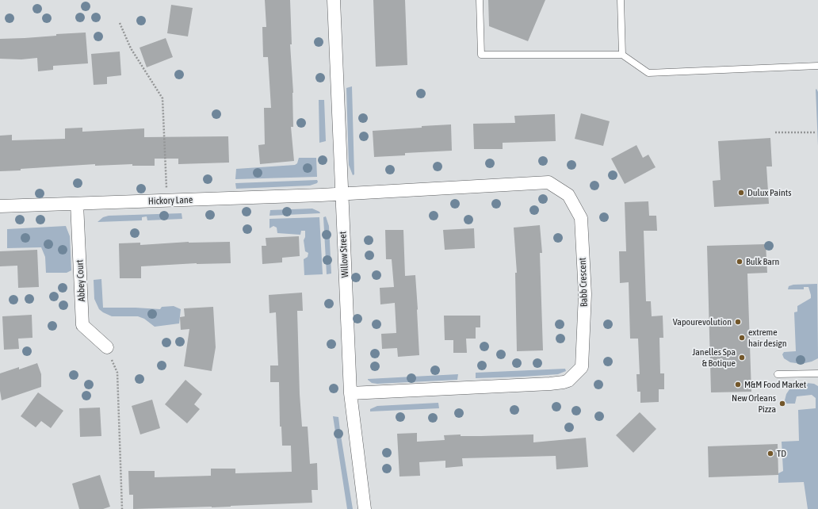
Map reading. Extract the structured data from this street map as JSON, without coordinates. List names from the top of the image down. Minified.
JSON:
{"streets":{"street":["Hickory Lane","Willow Street","Abbey Court","Babb Crescent"]},"crossings":[["Hickory Lane","Willow Street"],["Hickory Lane","Abbey Court"],["Hickory Lane","Babb Crescent"],["Willow Street","Babb Crescent"]],"places":["Dulux Paints","Bulk Barn","Vapourevolution","extreme hair design","Janelles Spa & Botique","M&M Food Market","New Orleans Pizza","TD"]}
